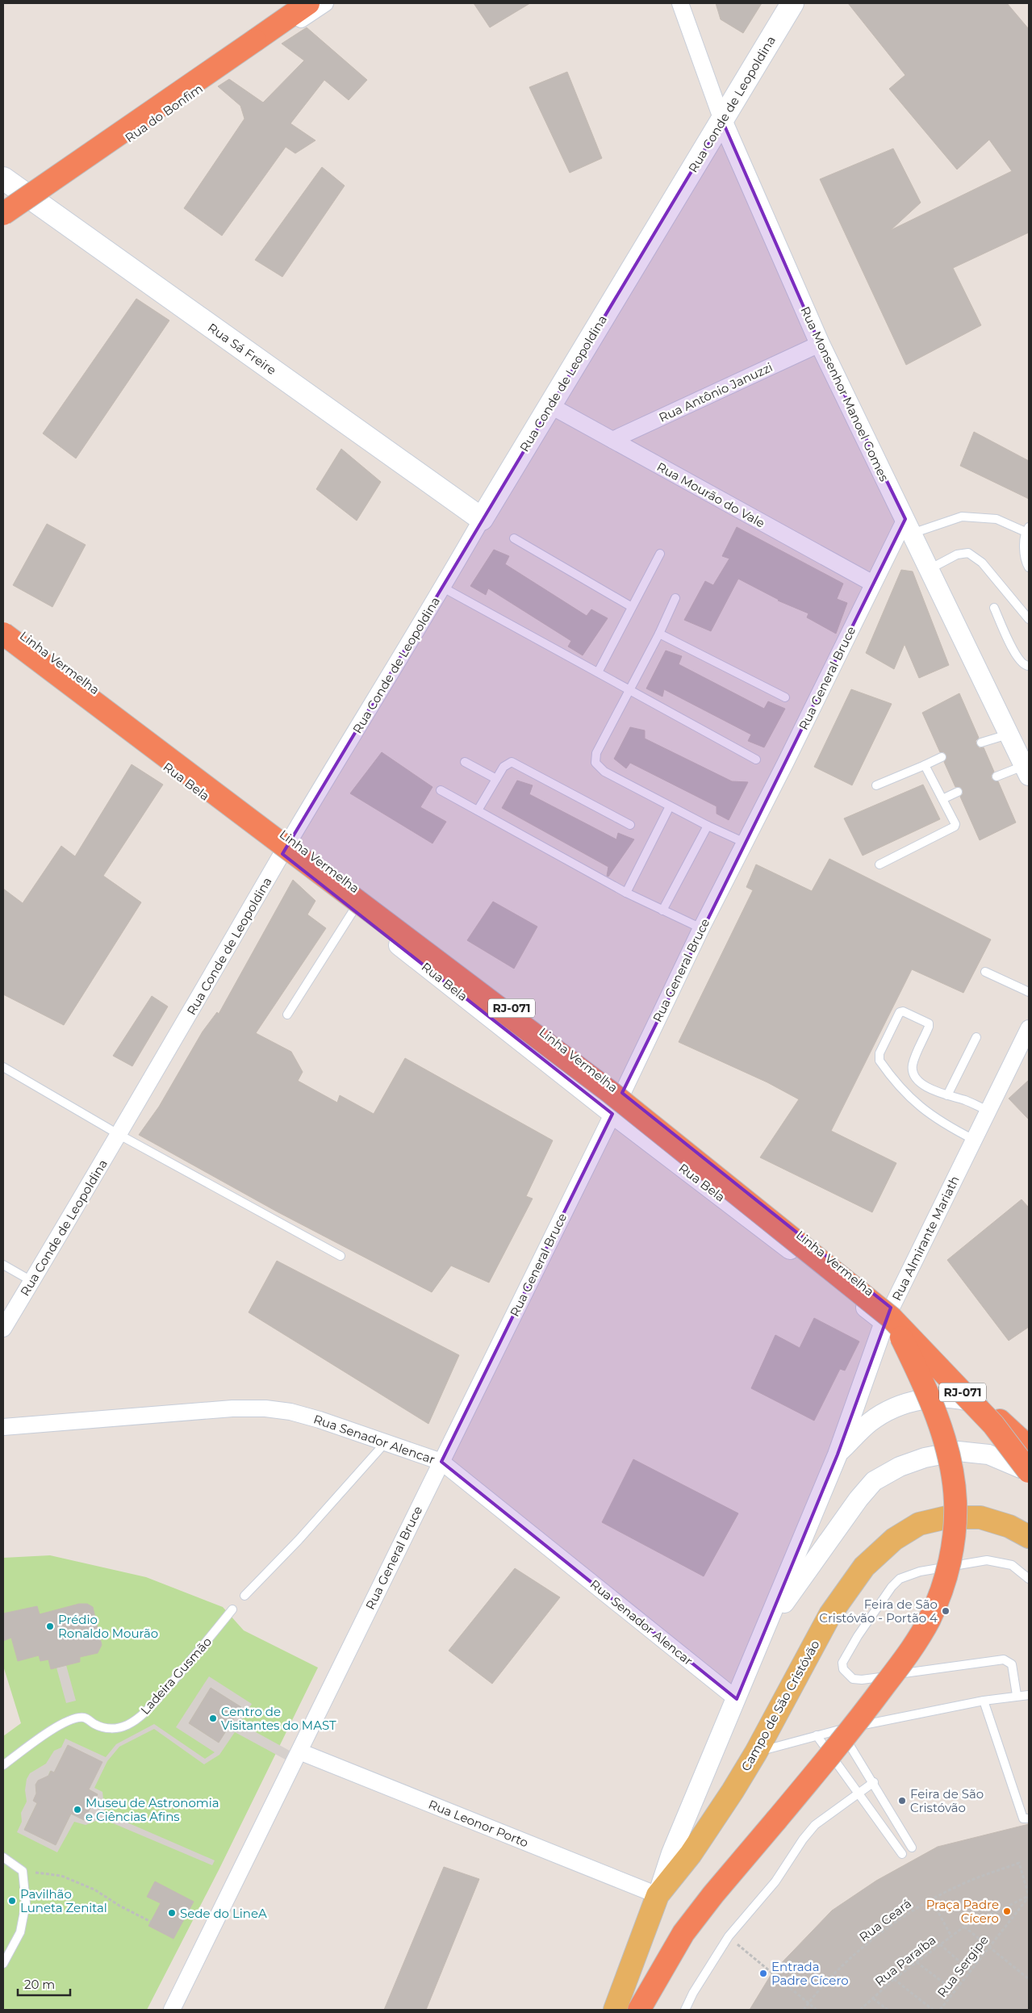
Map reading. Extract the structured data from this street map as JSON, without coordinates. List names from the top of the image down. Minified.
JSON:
{"streets":{"highway":["Linha Vermelha","RJ-071"],"main road":["Rua Conde de Leopoldina","Rua Sá Freire","Campo de São Cristóvão"],"street":["Rua do Bonfim","Rua Antônio Januzzi","Rua Monsenhor Manoel Gomes","Rua Mourão do Vale","Rua General Bruce","Rua Bela","Rua Almirante Mariath","Rua Senador Alencar","Rua Leonor Porto"],"lane":["Ladeira Gusmão"],"path":["Rua Ceará","Rua Paraíba","Rua Sergipe"]},"crossings":[["Rua Conde de Leopoldina","Rua Sá Freire"],["Rua Conde de Leopoldina","Rua Monsenhor Manoel Gomes"],["Rua Conde de Leopoldina","Rua Mourão do Vale"],["Rua Conde de Leopoldina","Rua Bela"],["Rua do Bonfim","Rua Sá Freire"],["Rua Antônio Januzzi","Rua Monsenhor Manoel Gomes"],["Rua Antônio Januzzi","Rua Mourão do Vale"],["Rua Monsenhor Manoel Gomes","Rua General Bruce"],["Rua Mourão do Vale","Rua General Bruce"],["Linha Vermelha","Rua Bela"],["Linha Vermelha","Rua Almirante Mariath"],["Linha Vermelha","Campo de São Cristóvão"],["Rua General Bruce","Rua Bela"],["Rua General Bruce","Rua Senador Alencar"],["Rua General Bruce","Rua Leonor Porto"],["Rua Bela","Rua Almirante Mariath"],["Rua Almirante Mariath","Campo de São Cristóvão"],["Rua Senador Alencar","Campo de São Cristóvão"],["Campo de São Cristóvão","Rua Leonor Porto"],["Rua Ceará","Rua Paraíba"],["Rua Ceará","Rua Sergipe"],["Rua Paraíba","Rua Sergipe"]],"places":["Feira de São Cristóvão - Portão 4","Prédio Ronaldo Mourão","Centro de Visitantes do MAST","Feira de São Cristóvão","Museu de Astronomia e Ciências Afins","Pavilhão Luneta Zenital","Praça Padre Cícero","Sede do LineA","Entrada Padre Cícero"],"scale_bar":"20 m"}
